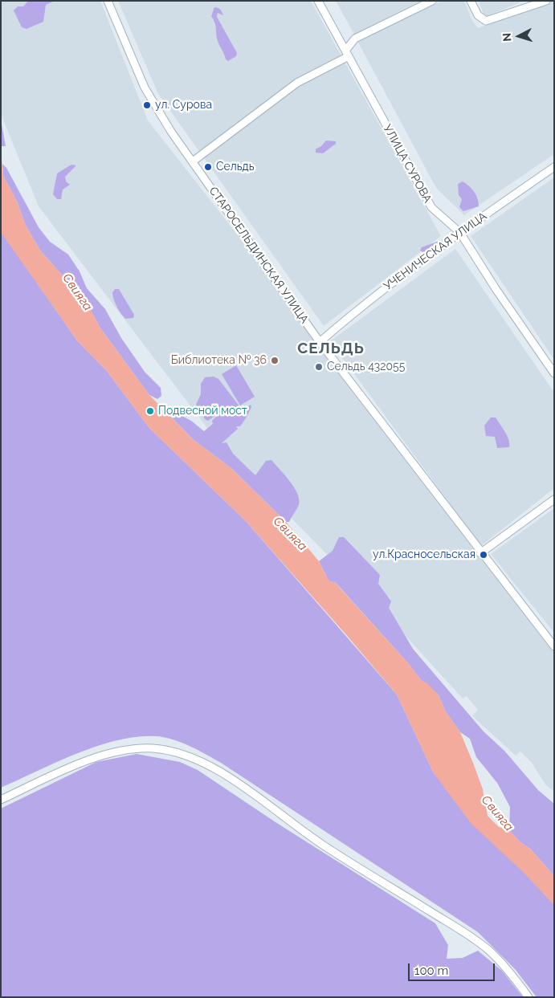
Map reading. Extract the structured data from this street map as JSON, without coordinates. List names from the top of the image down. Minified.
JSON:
{"streets":{"street":["УЛИЦА СУРОВА","УЧЕНИЧЕСКАЯ УЛИЦА","СТАРОСЕЛЬДИНСКАЯ УЛИЦА"]},"crossings":[["УЛИЦА СУРОВА","УЧЕНИЧЕСКАЯ УЛИЦА"],["УЧЕНИЧЕСКАЯ УЛИЦА","СТАРОСЕЛЬДИНСКАЯ УЛИЦА"]],"districts":["СЕЛЬДЬ"],"water":["Свияга"],"places":["ул. Сурова","Сельдь","Библиотека № 36","Сельдь 432055","Подвесной мост","ул.Красносельская"],"scale_bar":"100 m","north":"left"}
